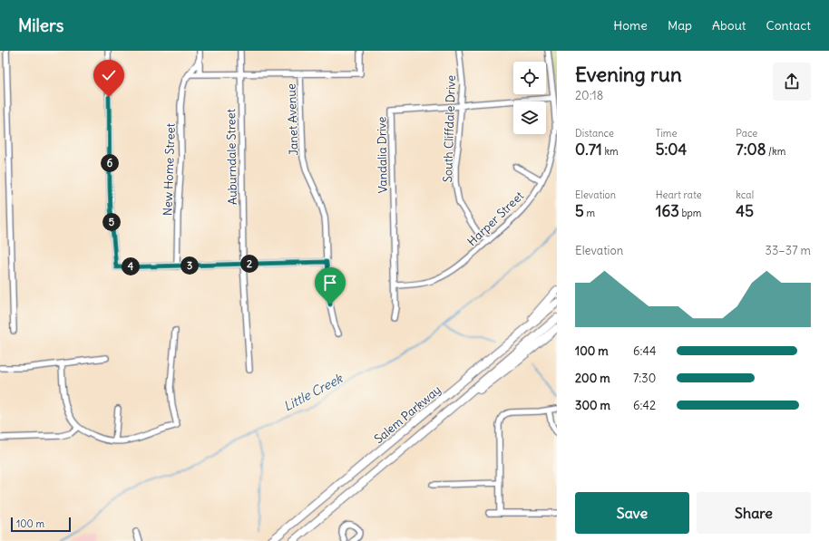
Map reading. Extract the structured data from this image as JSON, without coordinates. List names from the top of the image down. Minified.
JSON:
{"streets":{"highway":["Salem Parkway"],"street":["Janet Avenue","South Cliffdale Drive","Vandalia Drive","Auburndale Street","New Home Street","Harper Street"]},"crossings":[["South Cliffdale Drive","Vandalia Drive"],["South Cliffdale Drive","Harper Street"],["Vandalia Drive","Harper Street"]],"water":["Little Creek"],"scale_bar":"100 m","page":{"header":"Milers","nav":["Home","Map","About","Contact"],"heading":["Evening run","20:18"],"stats":[["Distance","0.71 km"],["Time","5:04"],["Pace","7:08 /km"],["Elevation","5 m"],["Heart rate","163 bpm"],["kcal","45"]],"pins":["6","5","2","3","4"],"chart":["Elevation","33–37 m"],"list":[{"name":"100 m","note":"6:44"},{"name":"200 m","note":"7:30"},{"name":"300 m","note":"6:42"}],"buttons":["Save","Share"],"scale":"100 m"}}
